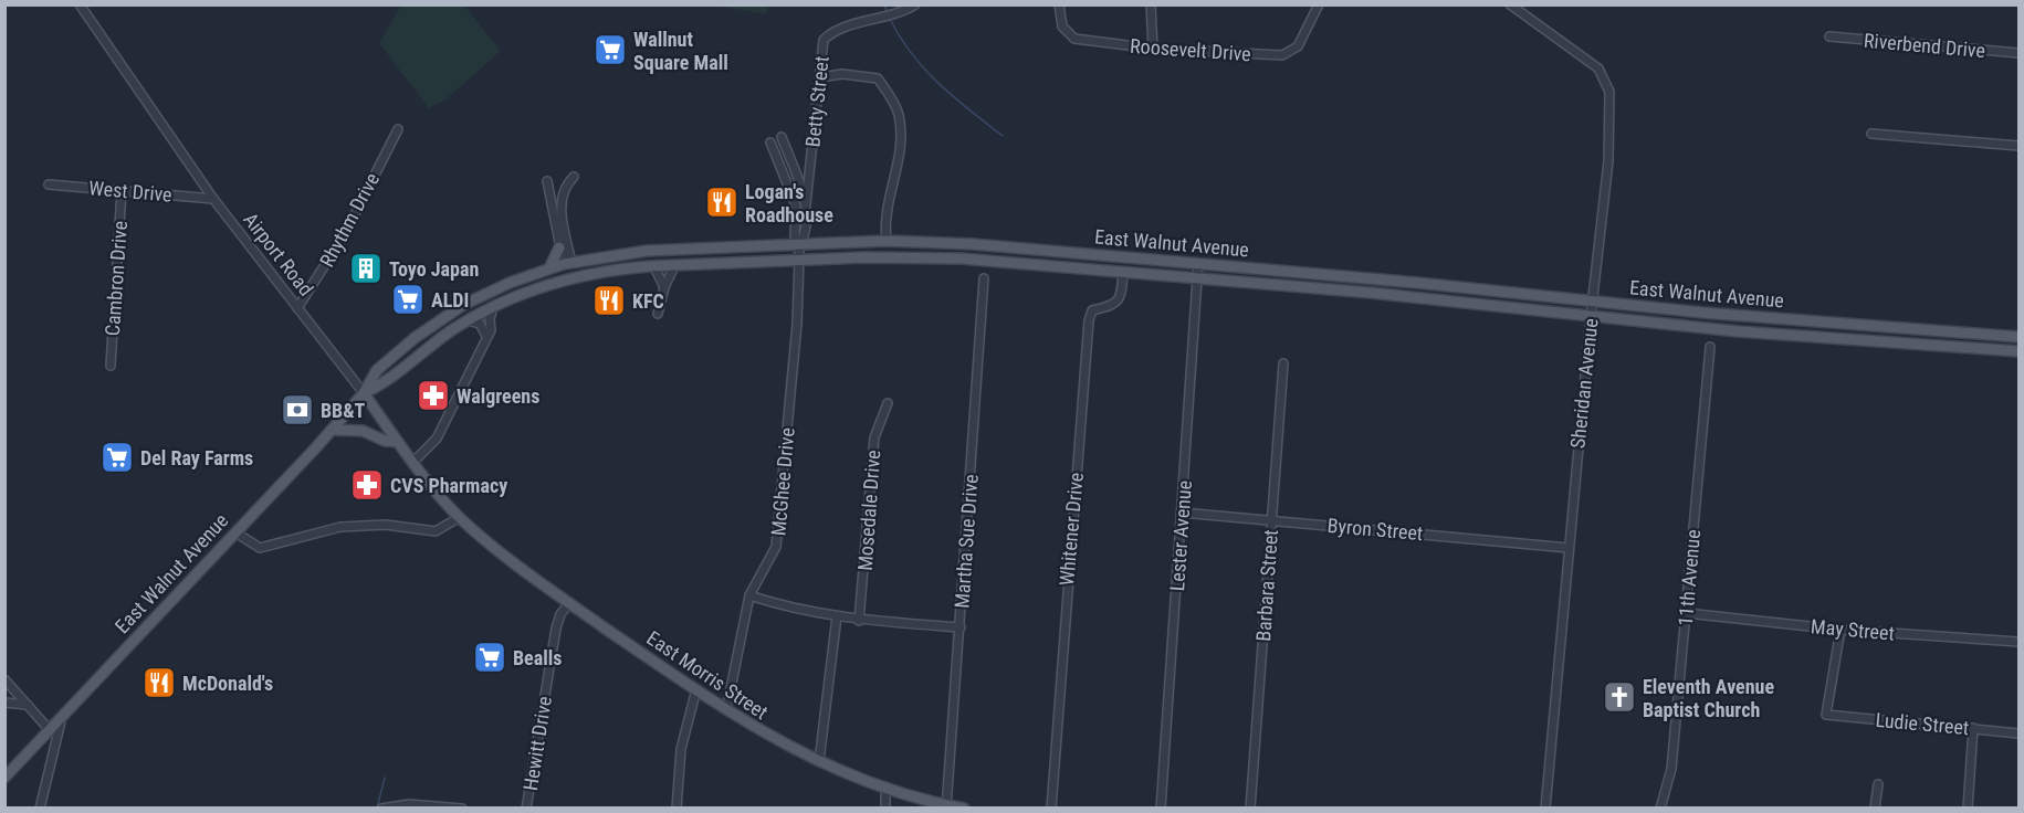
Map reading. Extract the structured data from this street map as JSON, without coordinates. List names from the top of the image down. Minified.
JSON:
{"streets":{"main road":["East Walnut Avenue","Airport Road","East Morris Street"],"street":["Riverbend Drive","Roosevelt Drive","Betty Street","West Drive","Rhythm Drive","Cambron Drive","Sheridan Avenue","McGhee Drive","Mosedale Drive","Whitener Drive","Byron Street","Lester Avenue","Martha Sue Drive","11th Avenue","Barbara Street","May Street","Ludie Street","Hewitt Drive"]},"crossings":[["Betty Street","East Walnut Avenue"],["Betty Street","McGhee Drive"],["West Drive","Airport Road"],["West Drive","Cambron Drive"],["Rhythm Drive","Airport Road"],["East Walnut Avenue","Airport Road"],["East Walnut Avenue","Sheridan Avenue"],["East Walnut Avenue","McGhee Drive"],["East Walnut Avenue","Whitener Drive"],["East Walnut Avenue","Lester Avenue"],["Airport Road","East Morris Street"],["Sheridan Avenue","Byron Street"],["McGhee Drive","East Morris Street"],["Byron Street","Lester Avenue"],["Byron Street","Barbara Street"],["Martha Sue Drive","East Morris Street"],["11th Avenue","May Street"],["May Street","Ludie Street"],["East Morris Street","Hewitt Drive"]],"places":{"supermarket":["Wallnut Square Mall","ALDI","Del Ray Farms","Bealls"],"restaurant":["Logan's Roadhouse","KFC","McDonald's"],"building":["Toyo Japan"],"pharmacy":["Walgreens","CVS Pharmacy"],"bank":["BB&T"],"church":["Eleventh Avenue Baptist Church"]}}
